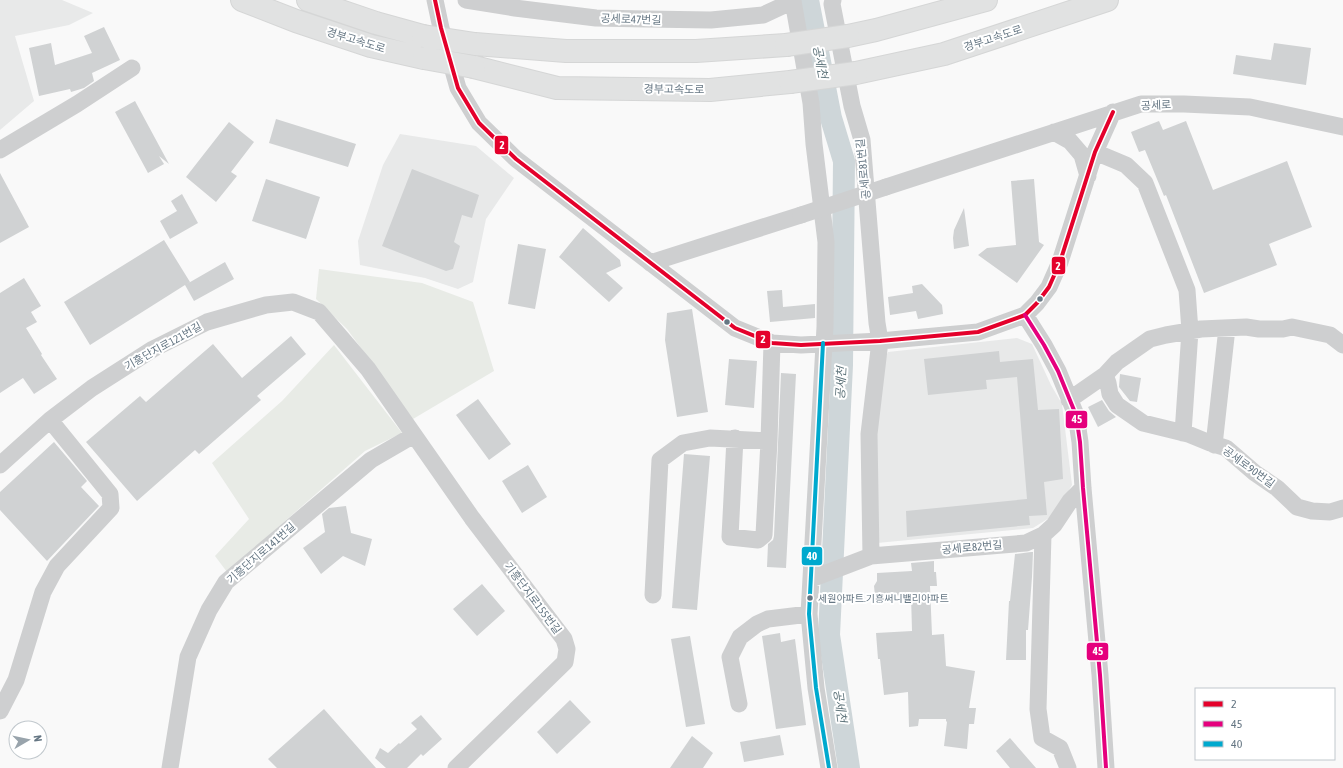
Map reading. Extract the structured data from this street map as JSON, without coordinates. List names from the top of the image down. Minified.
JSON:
{"streets":{"highway":["경부고속도로"],"street":["공세로47번길","공세로","공세로81번길","기흥단지로121번길","공세로90번길","공세로82번길","기흥단지로141번길","기흥단지로155번길"]},"crossings":[["기흥단지로121번길","기흥단지로141번길"],["기흥단지로121번길","기흥단지로155번길"],["기흥단지로141번길","기흥단지로155번길"]],"water":["공세천"],"places":["세원아파트.기흥써니밸리아파트"],"lines":["transit line 2","transit line 45","transit line 40"],"legend":["2","45","40"],"north":"right"}
